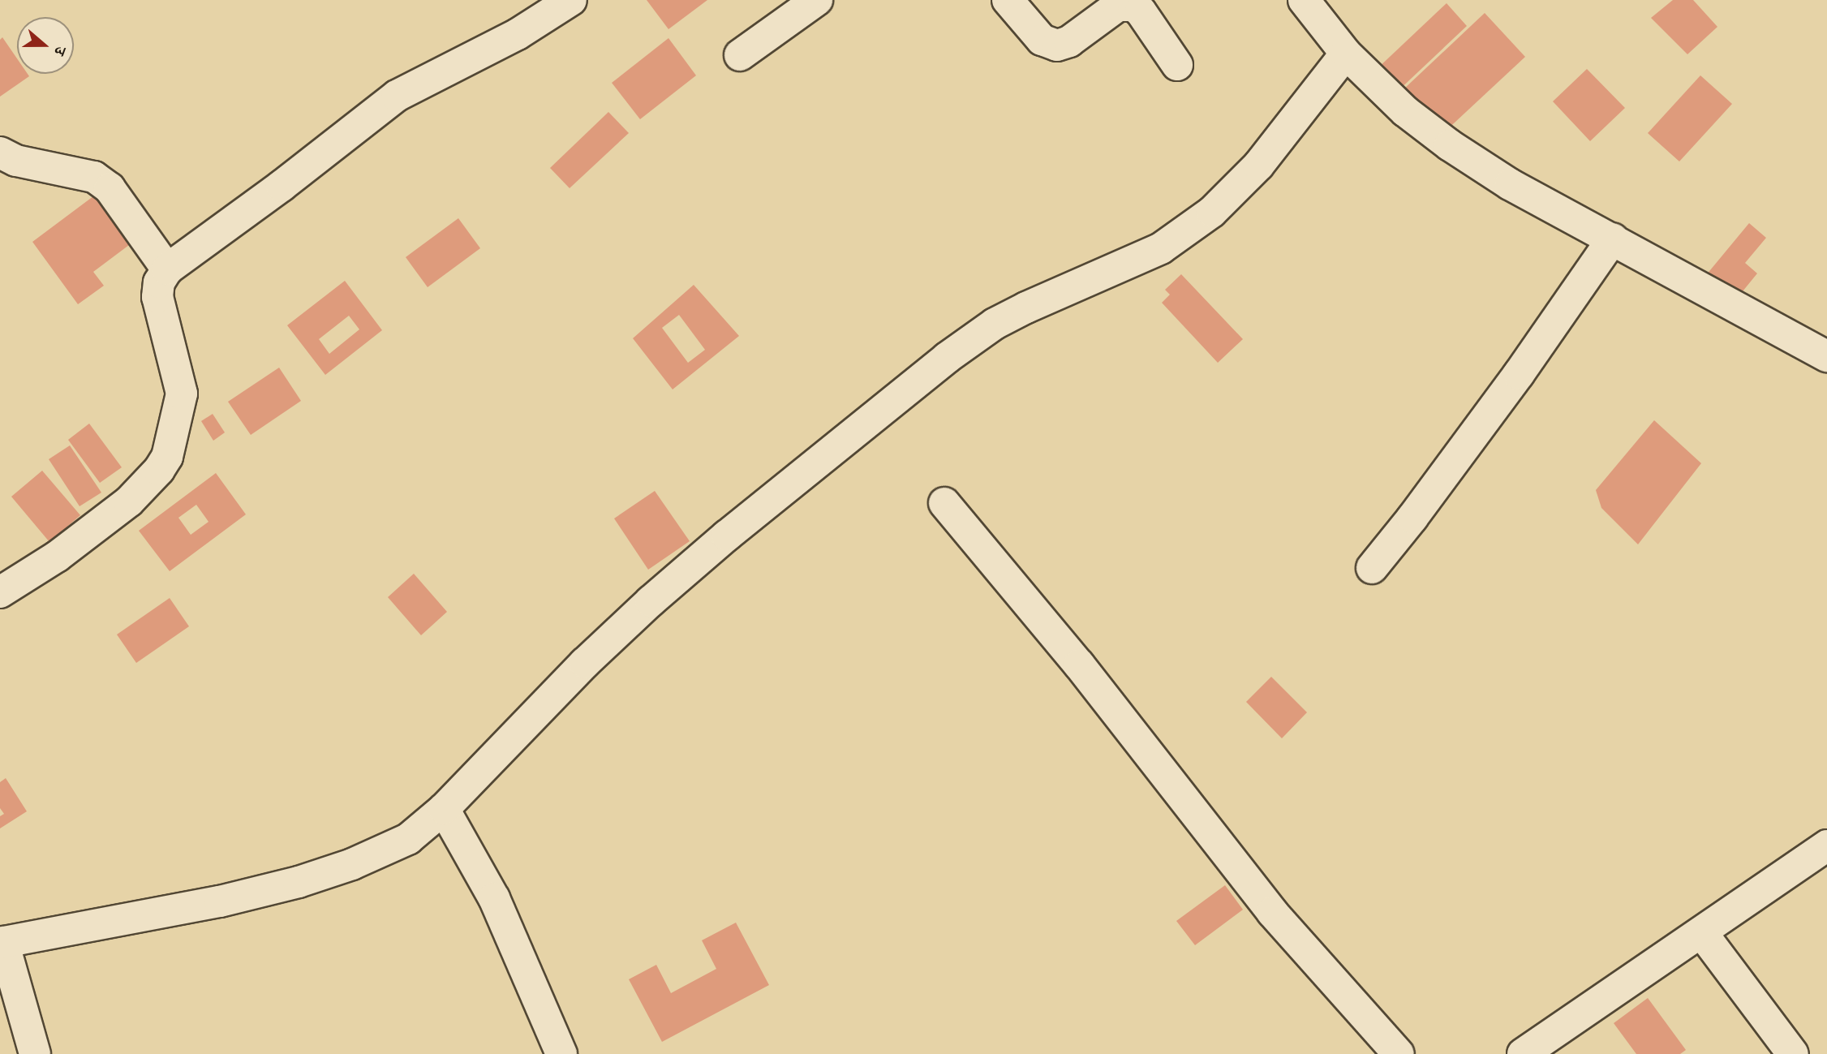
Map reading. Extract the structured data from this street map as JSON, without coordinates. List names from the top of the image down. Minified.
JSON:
{"north":"right"}
